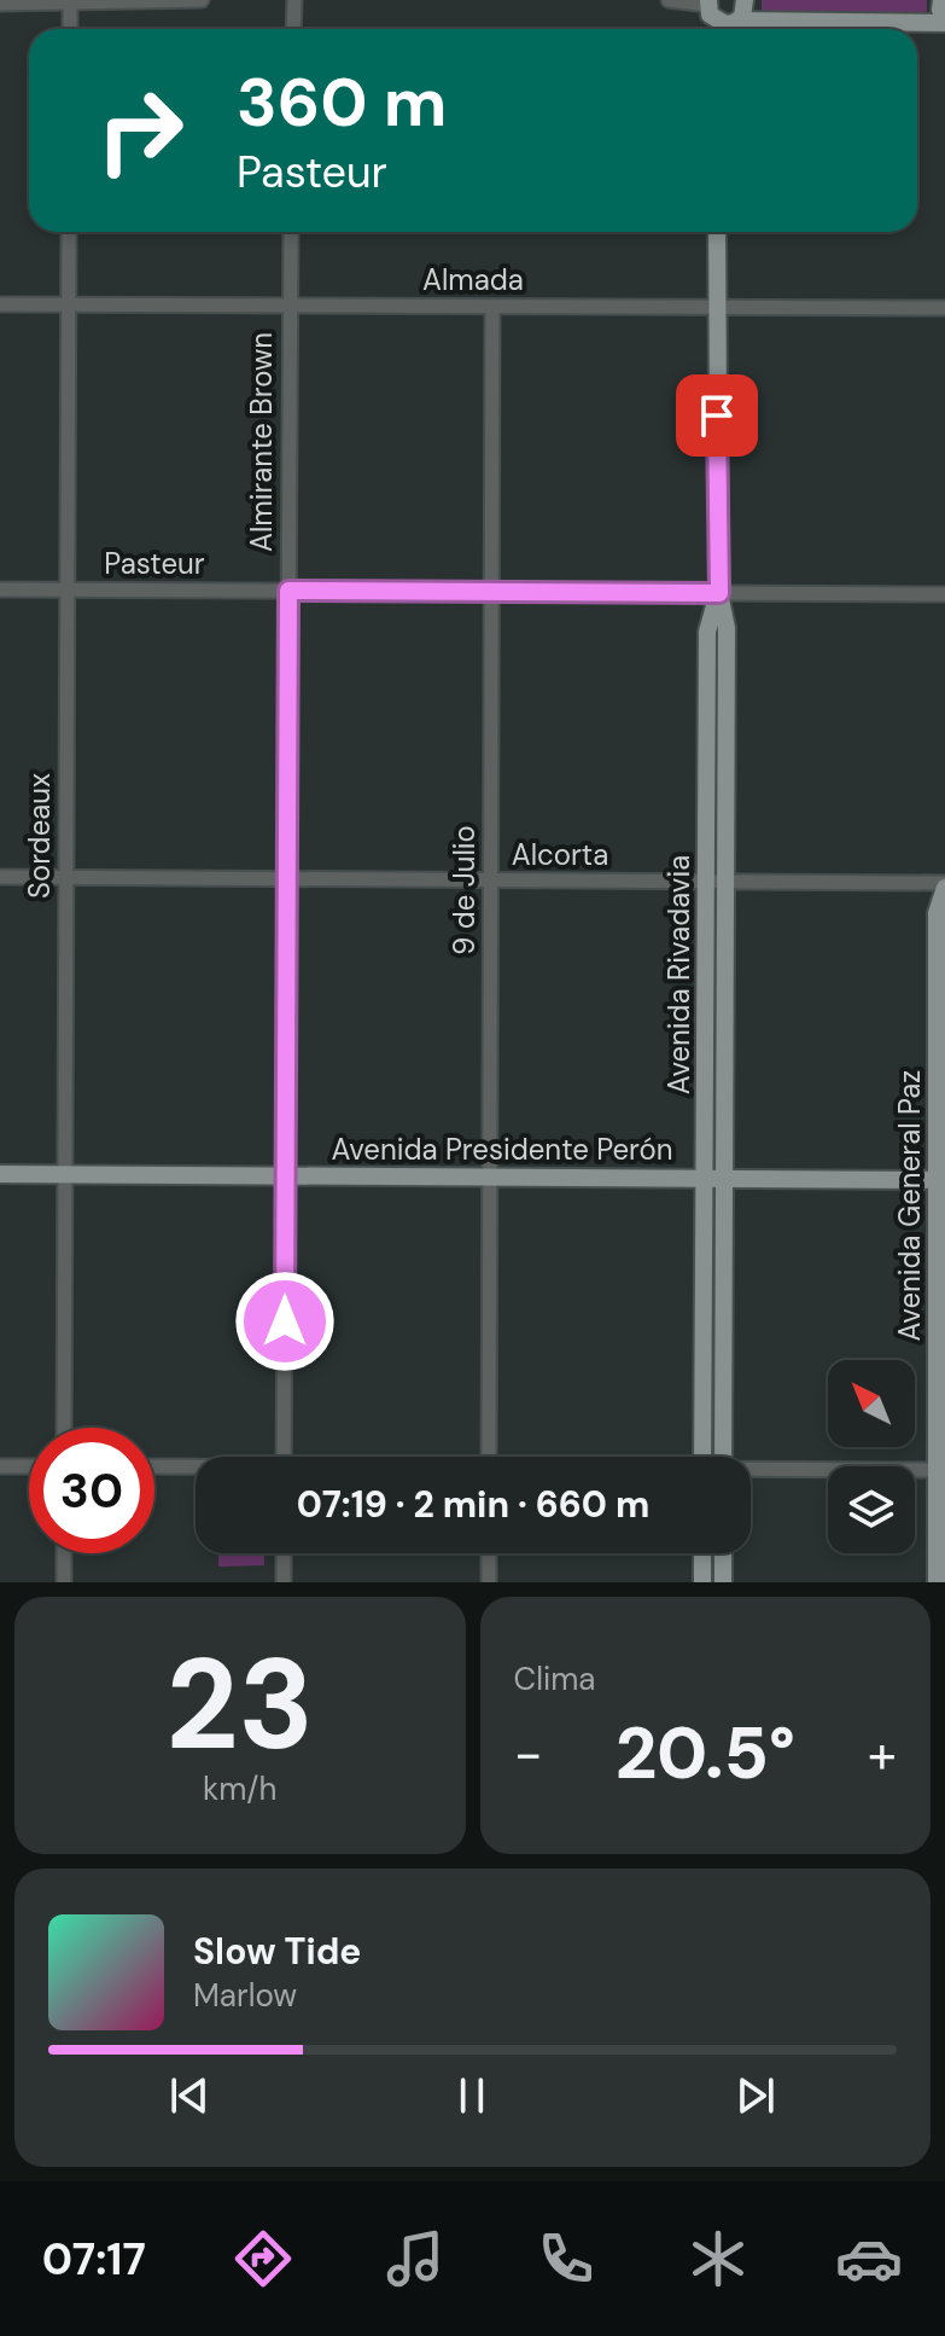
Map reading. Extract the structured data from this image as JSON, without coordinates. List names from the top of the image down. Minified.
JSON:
{"streets":{"main road":["Avenida Rivadavia","Avenida Presidente Perón","Avenida General Paz"],"street":["Almada","Almirante Brown","Pasteur","Sordeaux","Alcorta","9 de Julio"]},"crossings":[["Almada","Almirante Brown"],["Almada","Sordeaux"],["Almada","9 de Julio"],["Almada","Avenida Rivadavia"],["Almirante Brown","Pasteur"],["Almirante Brown","Alcorta"],["Almirante Brown","Avenida Presidente Perón"],["Pasteur","Sordeaux"],["Pasteur","9 de Julio"],["Pasteur","Avenida Rivadavia"],["Sordeaux","Alcorta"],["Sordeaux","Avenida Presidente Perón"],["Alcorta","9 de Julio"],["Alcorta","Avenida Rivadavia"],["Alcorta","Avenida General Paz"],["9 de Julio","Avenida Presidente Perón"],["Avenida Rivadavia","Avenida Presidente Perón"],["Avenida Presidente Perón","Avenida General Paz"]],"north":"top left","page":{"turn":["360 m","Pasteur"],"limit":"30","trip":"07:19 · 2 min · 660 m","tile":[["23","km/h"],"Clima"],"heat":["−","20.5°","+"],"song":["Slow Tide","Marlow"],"tabs":"07:17"}}
